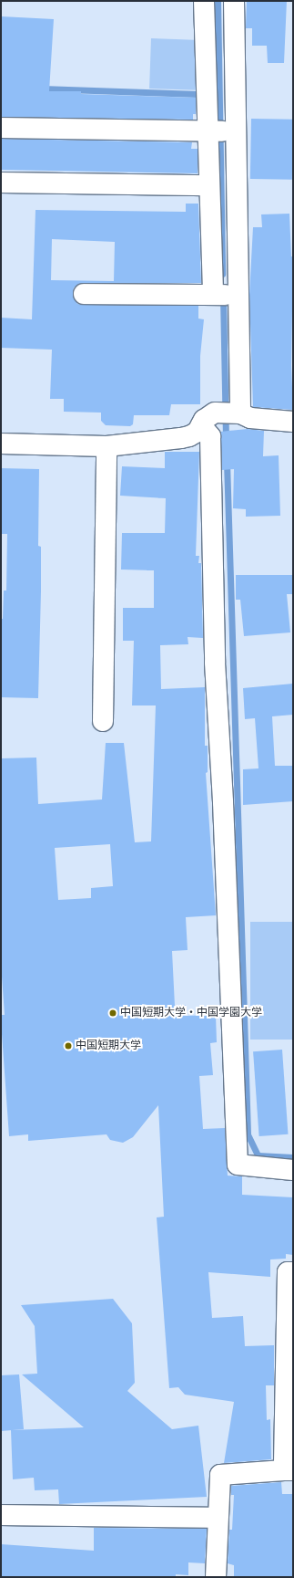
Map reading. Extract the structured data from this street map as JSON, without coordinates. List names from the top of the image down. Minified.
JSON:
{"places":["中国短期大学・中国学園大学","中国短期大学"]}
